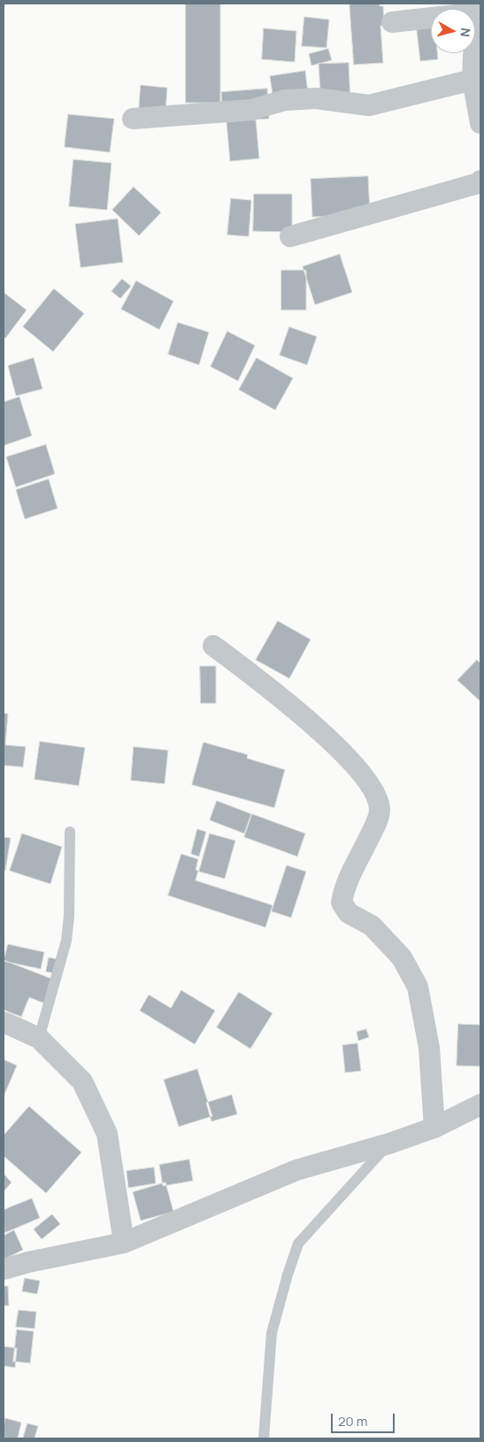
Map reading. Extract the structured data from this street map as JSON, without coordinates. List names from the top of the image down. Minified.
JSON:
{"scale_bar":"20 m","north":"right"}
